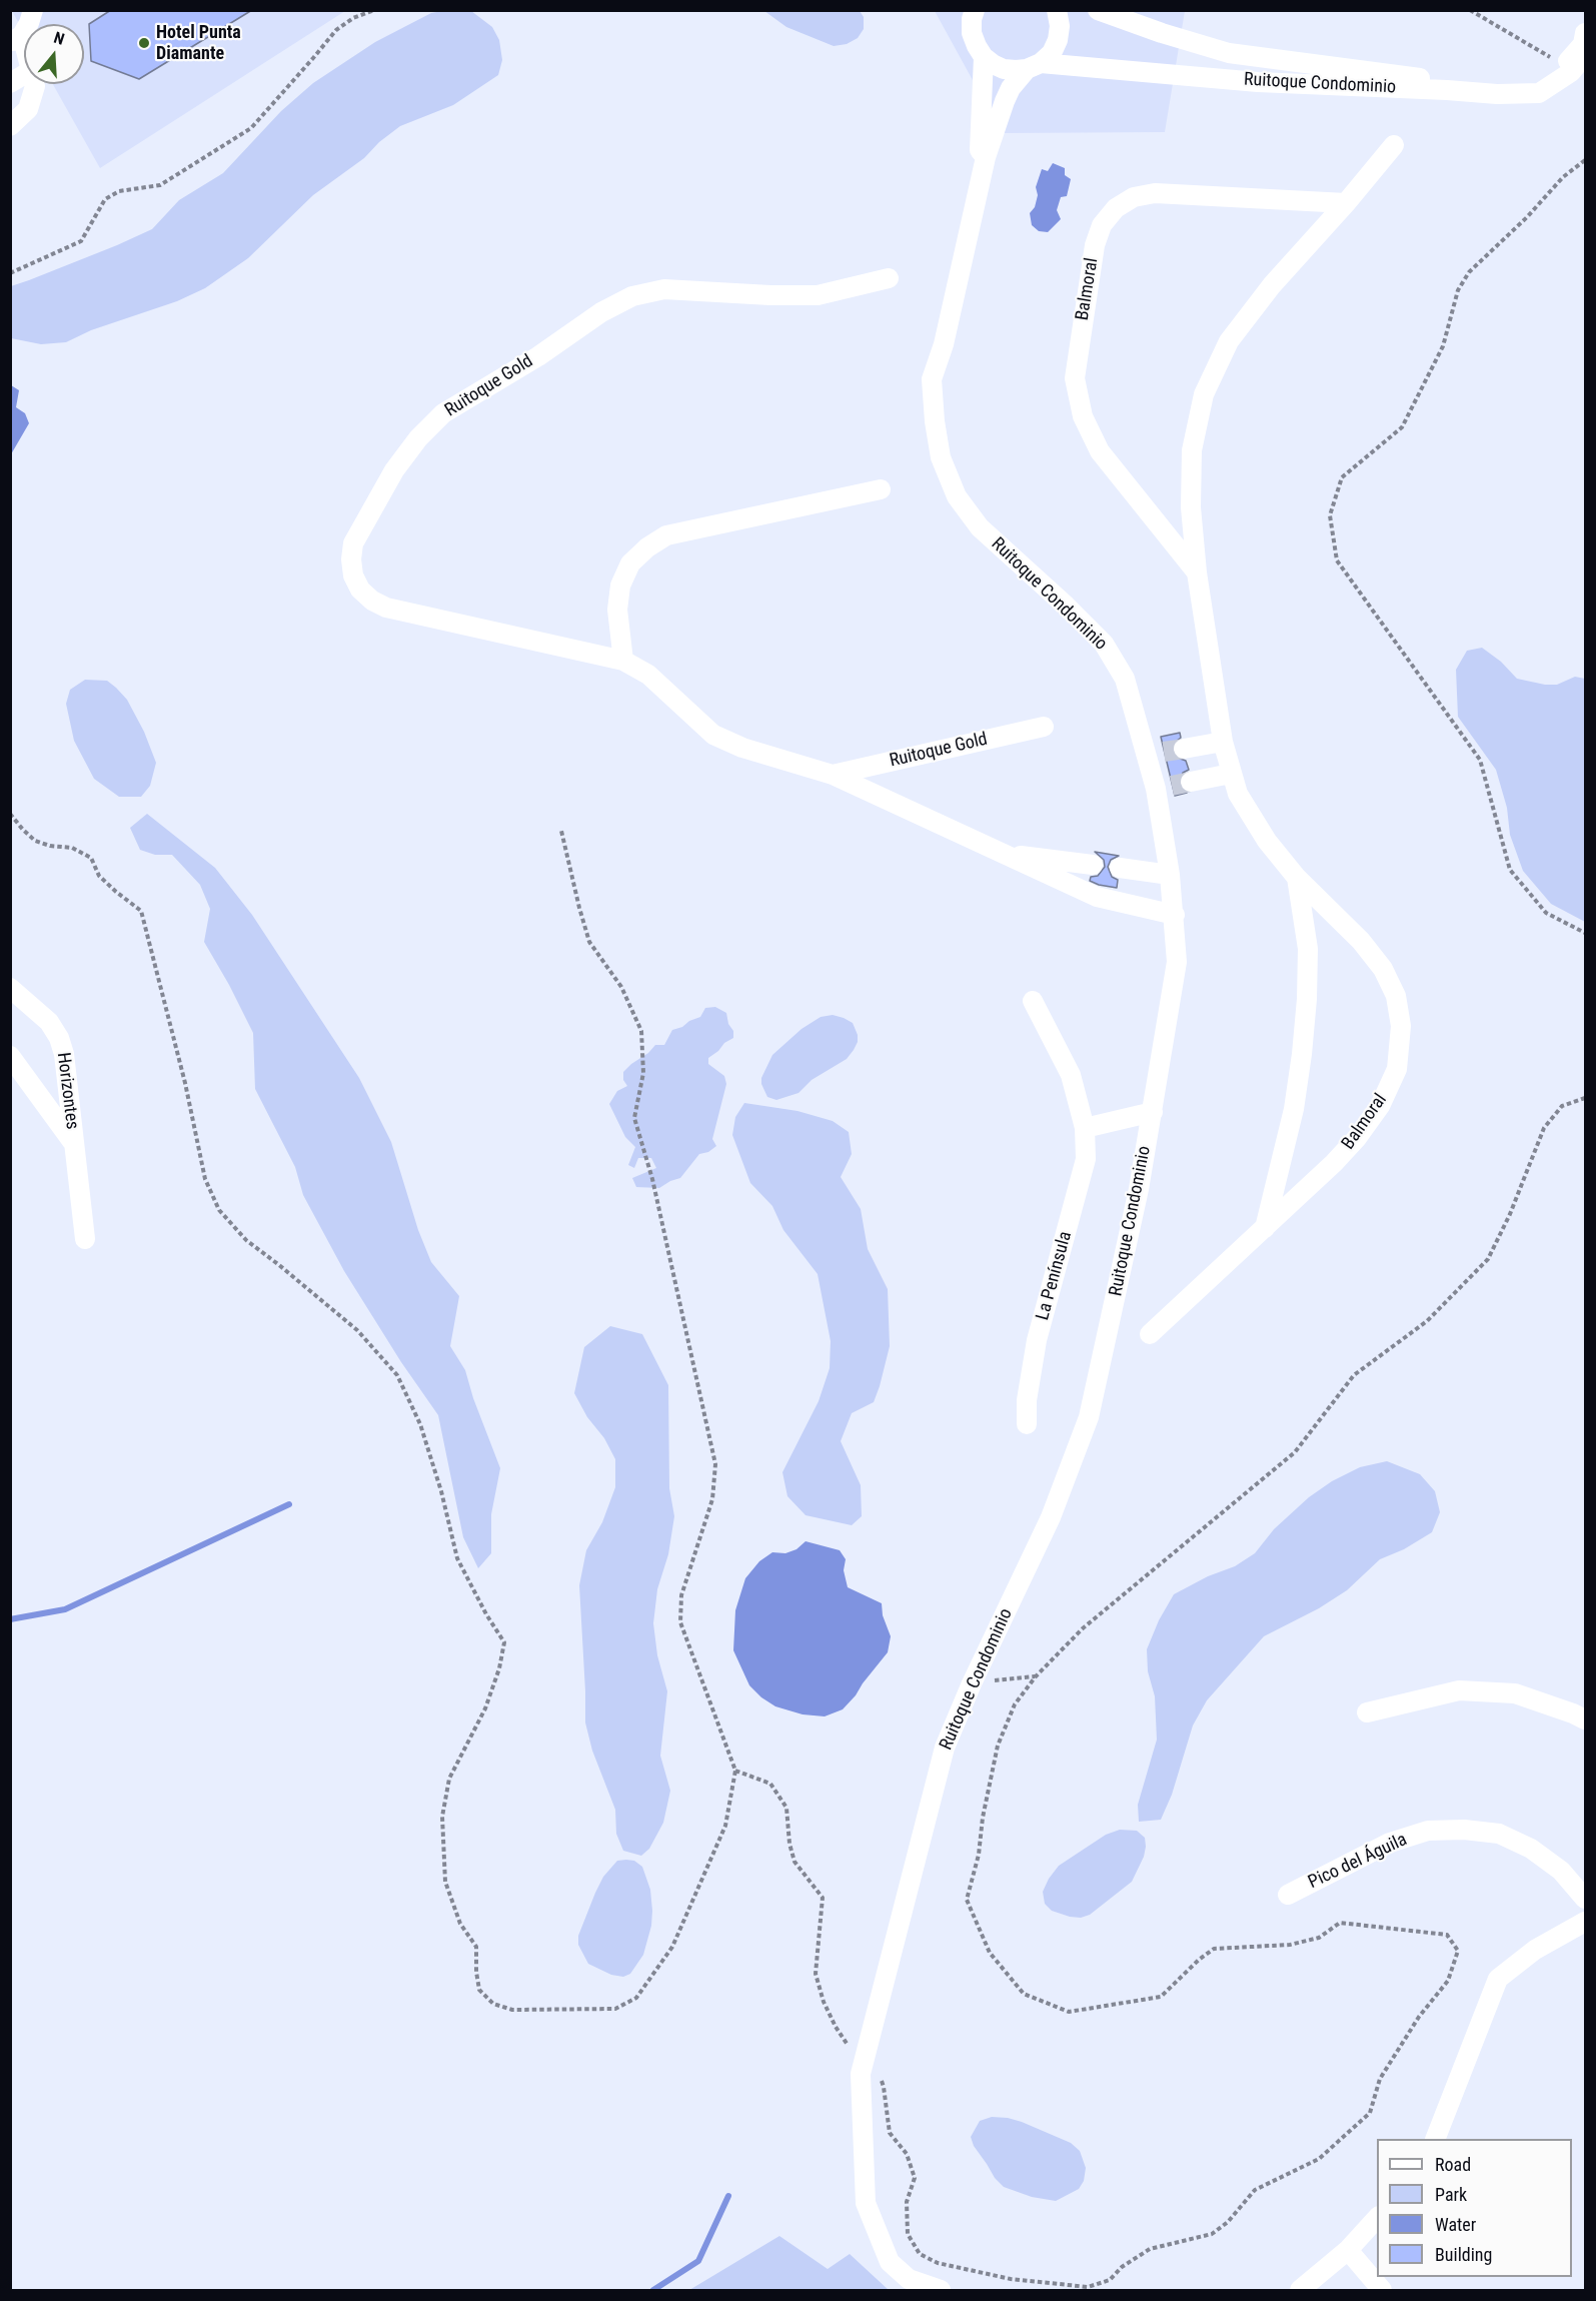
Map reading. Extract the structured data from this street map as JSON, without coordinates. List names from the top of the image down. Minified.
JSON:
{"streets":{"street":["Ruitoque Condominio","Balmoral","Ruitoque Gold","Horizontes","La Península","Pico del Águila"]},"crossings":[["Ruitoque Condominio","Ruitoque Gold"]],"places":["Hotel Punta Diamante"],"legend":["Road","Park","Water","Building"],"north":"top"}
